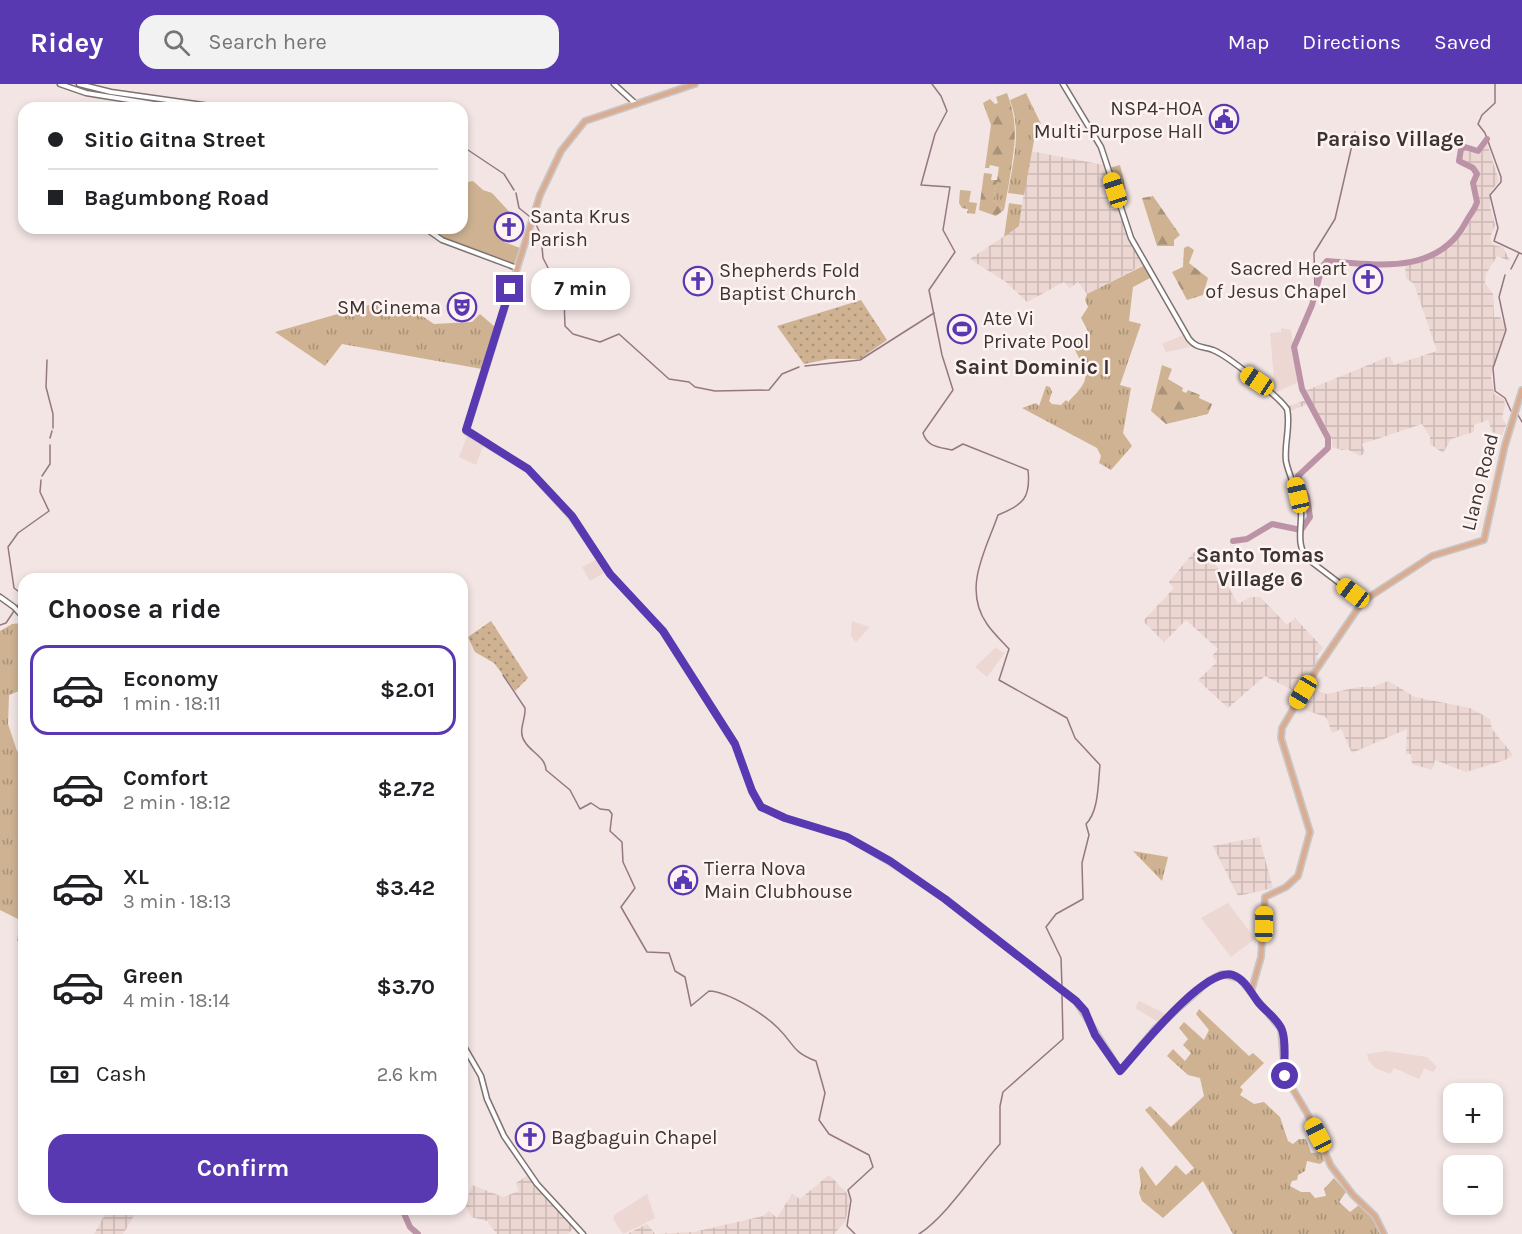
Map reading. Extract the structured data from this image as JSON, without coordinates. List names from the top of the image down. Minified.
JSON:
{"streets":{"main road":["Llano Road"]},"districts":["Paraiso Village","Saint Dominic I","Santo Tomas Village 6"],"places":{"public building":["NSP4-HOA Multi-Purpose Hall","Tierra Nova Main Clubhouse"],"church":["Santa Krus Parish","Sacred Heart of Jesus Chapel","Shepherds Fold Baptist Church","Bagbaguin Chapel"],"theatre":["SM Cinema"],"sports":["Ate Vi Private Pool"]},"page":{"header":"Ridey","search":"Search here","nav":["Map","Directions","Saved"],"banner":["Sitio Gitna Street","Bagumbong Road"],"bubble":"7 min","heading":"Choose a ride","list":[{"name":"Economy","note":"1 min · 18:11","value":"$2.01"},{"name":"Comfort","note":"2 min · 18:12","value":"$2.72"},{"name":"XL","note":"3 min · 18:13","value":"$3.42"},{"name":"Green","note":"4 min · 18:14","value":"$3.70"}],"pay":["Cash","2.6 km"],"map_buttons":["+","−"],"buttons":"Confirm"}}
